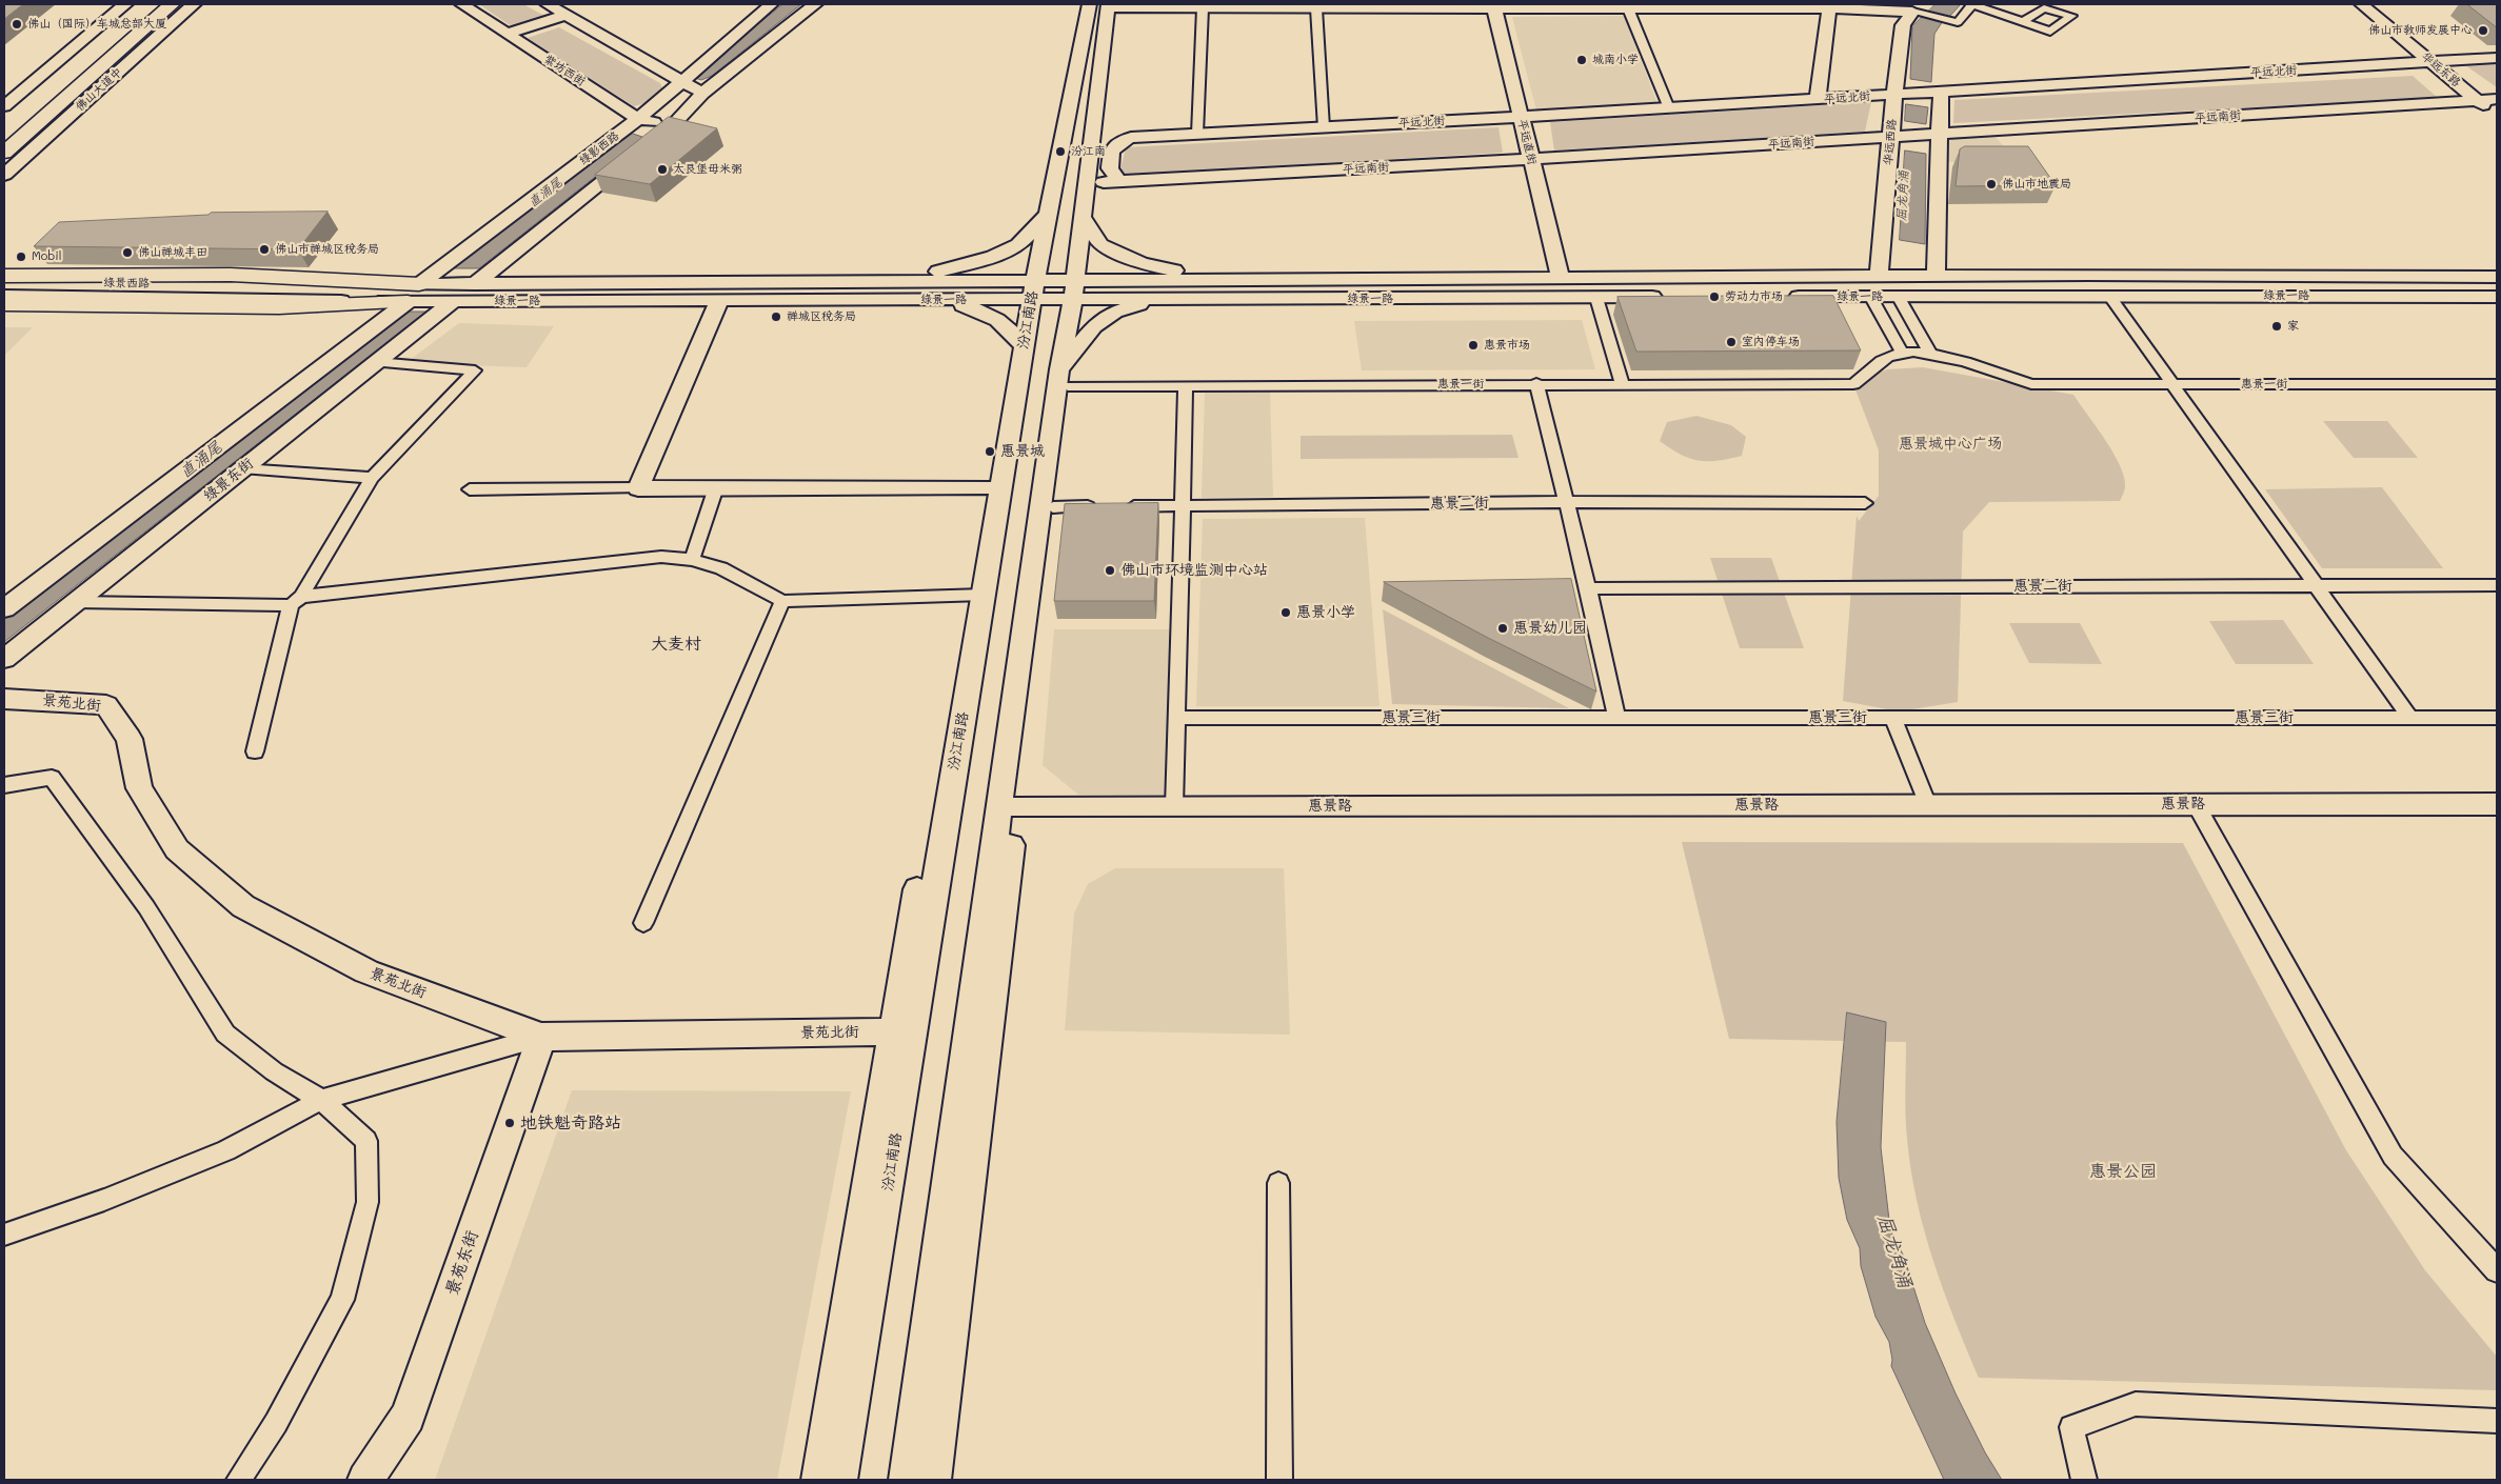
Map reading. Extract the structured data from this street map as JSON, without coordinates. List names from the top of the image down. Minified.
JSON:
{"streets":{"highway":["佛山大道中"],"street":["华远东路","紫坊西街","平远北街","平远南街","平远直街","华远西路","绿影西路","绿景西路","绿景一路","汾江南路","惠景一街","绿景东街","惠景二街","景苑北街","惠景三街","惠景路","景苑东街"]},"crossings":[["华远东路","平远北街"],["华远东路","平远南街"],["紫坊西街","绿影西路"],["平远北街","平远直街"],["平远北街","华远西路"],["平远南街","平远直街"],["平远南街","华远西路"],["平远直街","绿景一路"],["华远西路","绿景一路"],["绿影西路","绿景一路"],["绿景西路","绿景一路"],["绿景一路","汾江南路"],["绿景一路","绿景东街"],["汾江南路","景苑北街"],["景苑北街","景苑东街"]],"districts":["大麦村"],"water":["直涌尾","屈龙角涌"],"parks":["惠景城中心广场","惠景公园"],"places":["佛山（国际）车城总部大厦","佛山市教师发展中心","城南小学","汾江南","太艮堡毋米粥","佛山市地震局","佛山市禅城区税务局","佛山禅城丰田","Mobil","劳动力市场","禅城区税务局","家","室内停车场","惠景市场","惠景城","佛山市环境监测中心站","惠景小学","惠景幼儿园","地铁魁奇路站"]}
